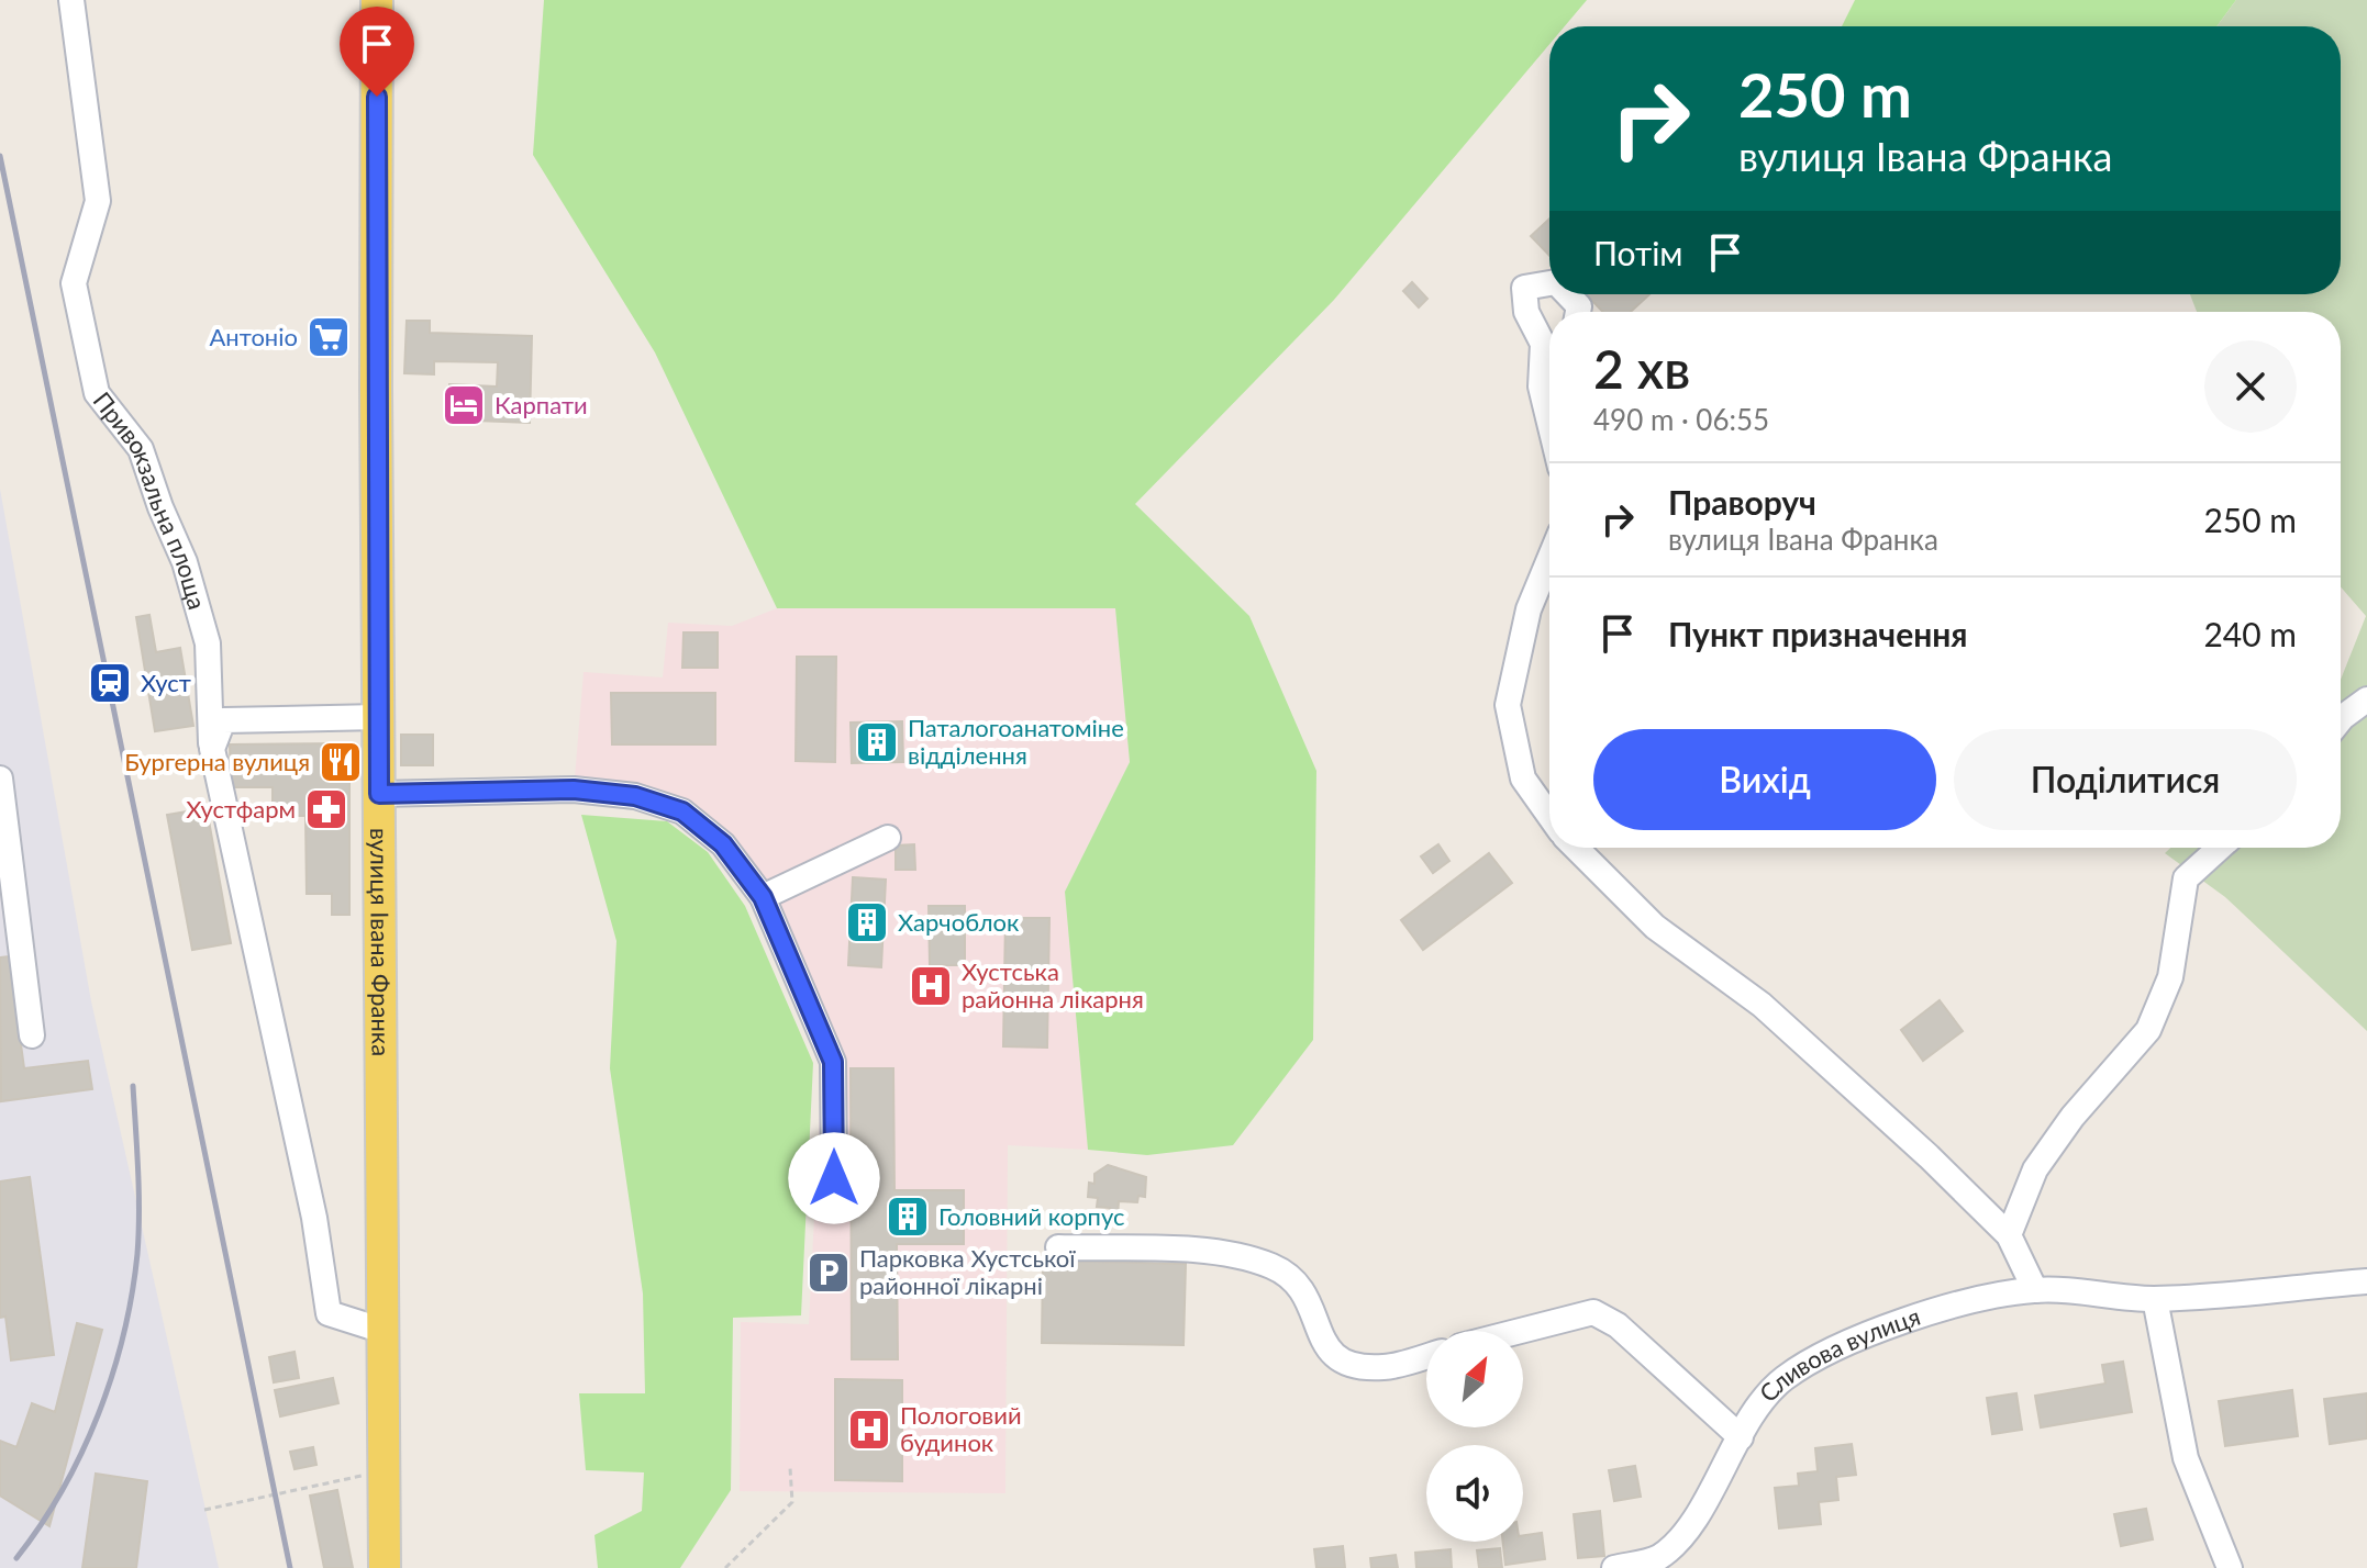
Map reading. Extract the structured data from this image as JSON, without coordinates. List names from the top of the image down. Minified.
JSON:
{"streets":{"main road":["вулиця Івана Франка"],"street":["Привокзальна площа","Сливова вулиця"]},"crossings":[["Привокзальна площа","вулиця Івана Франка"]],"places":{"supermarket":["Антонio"],"hotel":["Карпати"],"station":["Хуст"],"building":["Паталогоанатоміне відділення","Харчоблок","Головний корпус"],"restaurant":["Бургерна вулиця"],"pharmacy":["Хустфарм"],"hospital":["Хустська районна лікарня","Пологовий будинок"],"parking":["Парковка Хустської районної лікарні"]},"north":"top right","page":{"turn":["250 m","вулиця Івана Франка"],"then":"Потім","heading":["2 хв","490 m · 06:55"],"list":[{"name":"Праворуч","note":"вулиця Івана Франка","value":"250 m"},{"name":"Пункт призначення","value":"240 m"}],"buttons":["Вихід","Поділитися"]}}
